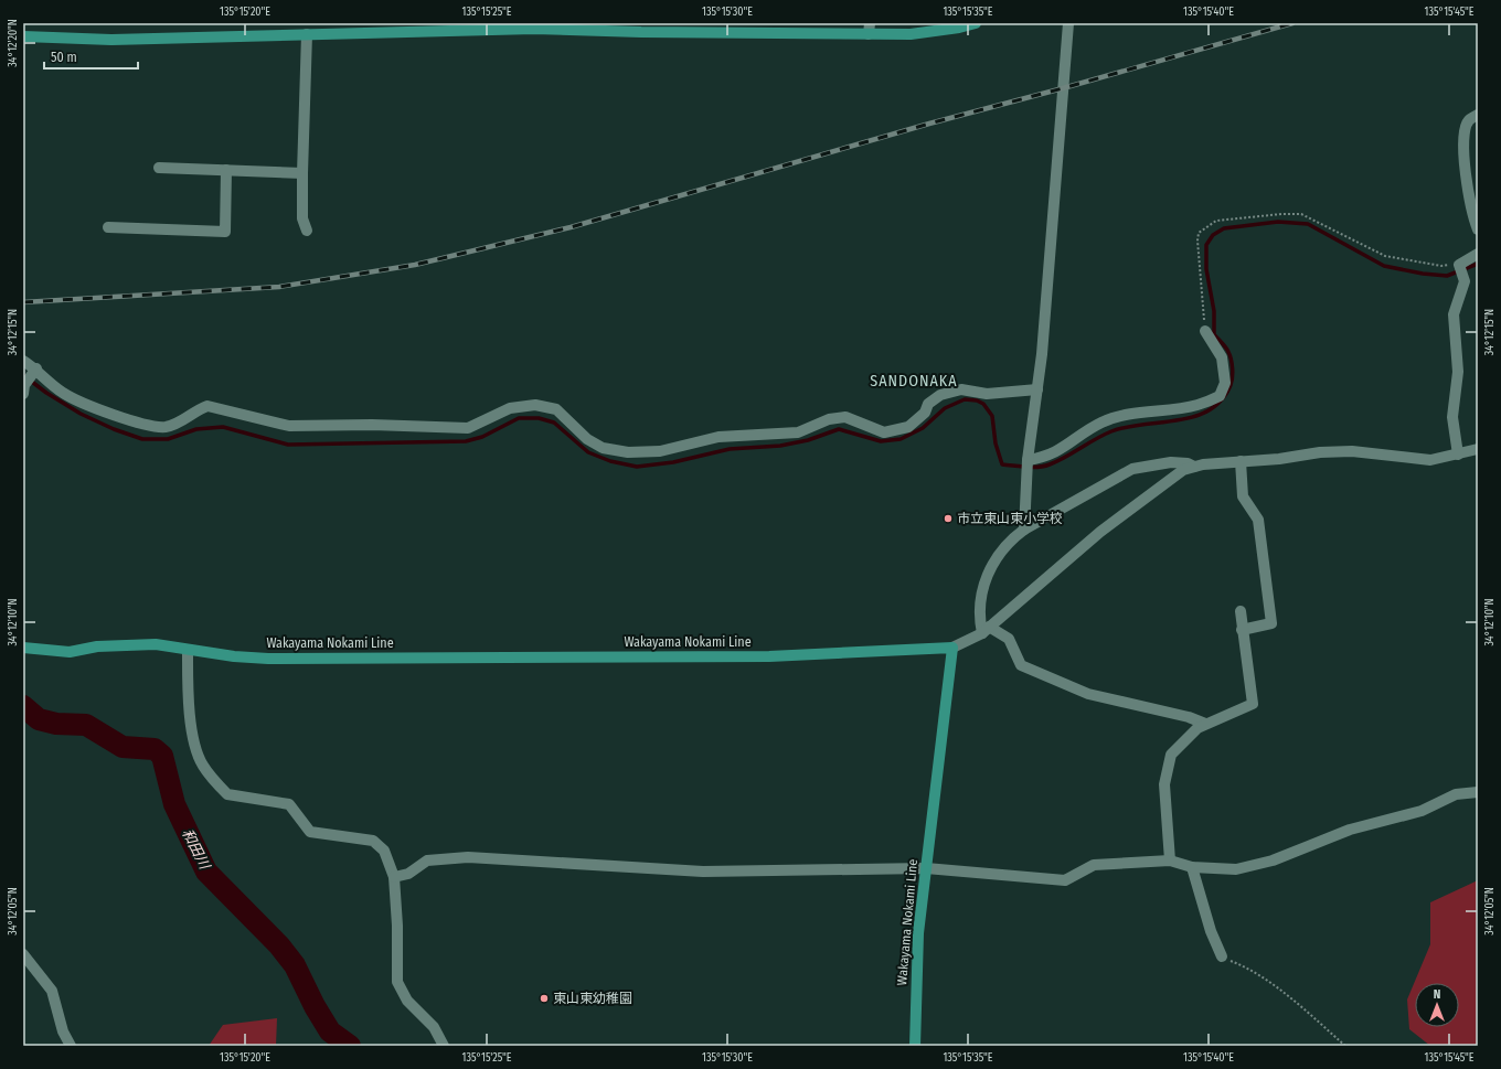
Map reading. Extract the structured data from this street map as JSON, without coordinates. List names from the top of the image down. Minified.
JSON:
{"streets":{"main road":["Wakayama Nokami Line"]},"districts":["SANDONAKA"],"water":["和田川"],"places":["市立東山東小学校","東山東幼稚園"],"scale_bar":"50 m","north":"top","coordinates":["135°15'20\"E","135°15'25\"E","135°15'30\"E","135°15'35\"E","135°15'40\"E","135°15'45\"E","34°12'20\"N","34°12'15\"N","34°12'10\"N","34°12'05\"N"]}
